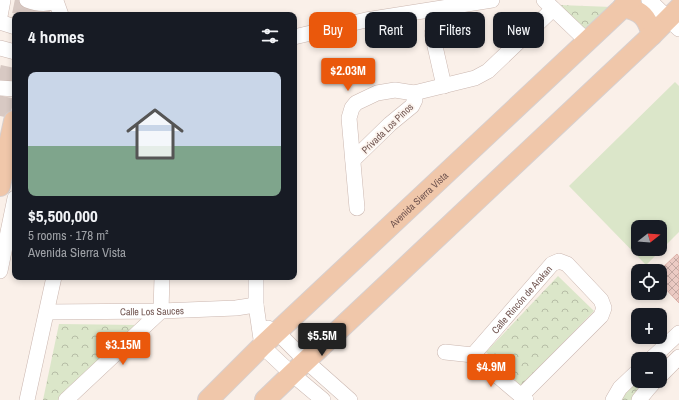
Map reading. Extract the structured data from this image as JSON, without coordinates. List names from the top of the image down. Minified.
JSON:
{"streets":{"main road":["Avenida Sierra Vista"],"street":["Privada Los Pinos","Calle Rincón de Arakan","Calle Los Sauces"]},"north":"right","page":{"chip":["Buy","Rent","Filters","New"],"heading":"4 homes","price":["$2.03M","$5.5M","$3.15M","$4.9M"],"list":[{"name":"$5,500,000","note":"5 rooms · 178 m² · Avenida Sierra Vista"}],"map_buttons":["+","−"]}}
